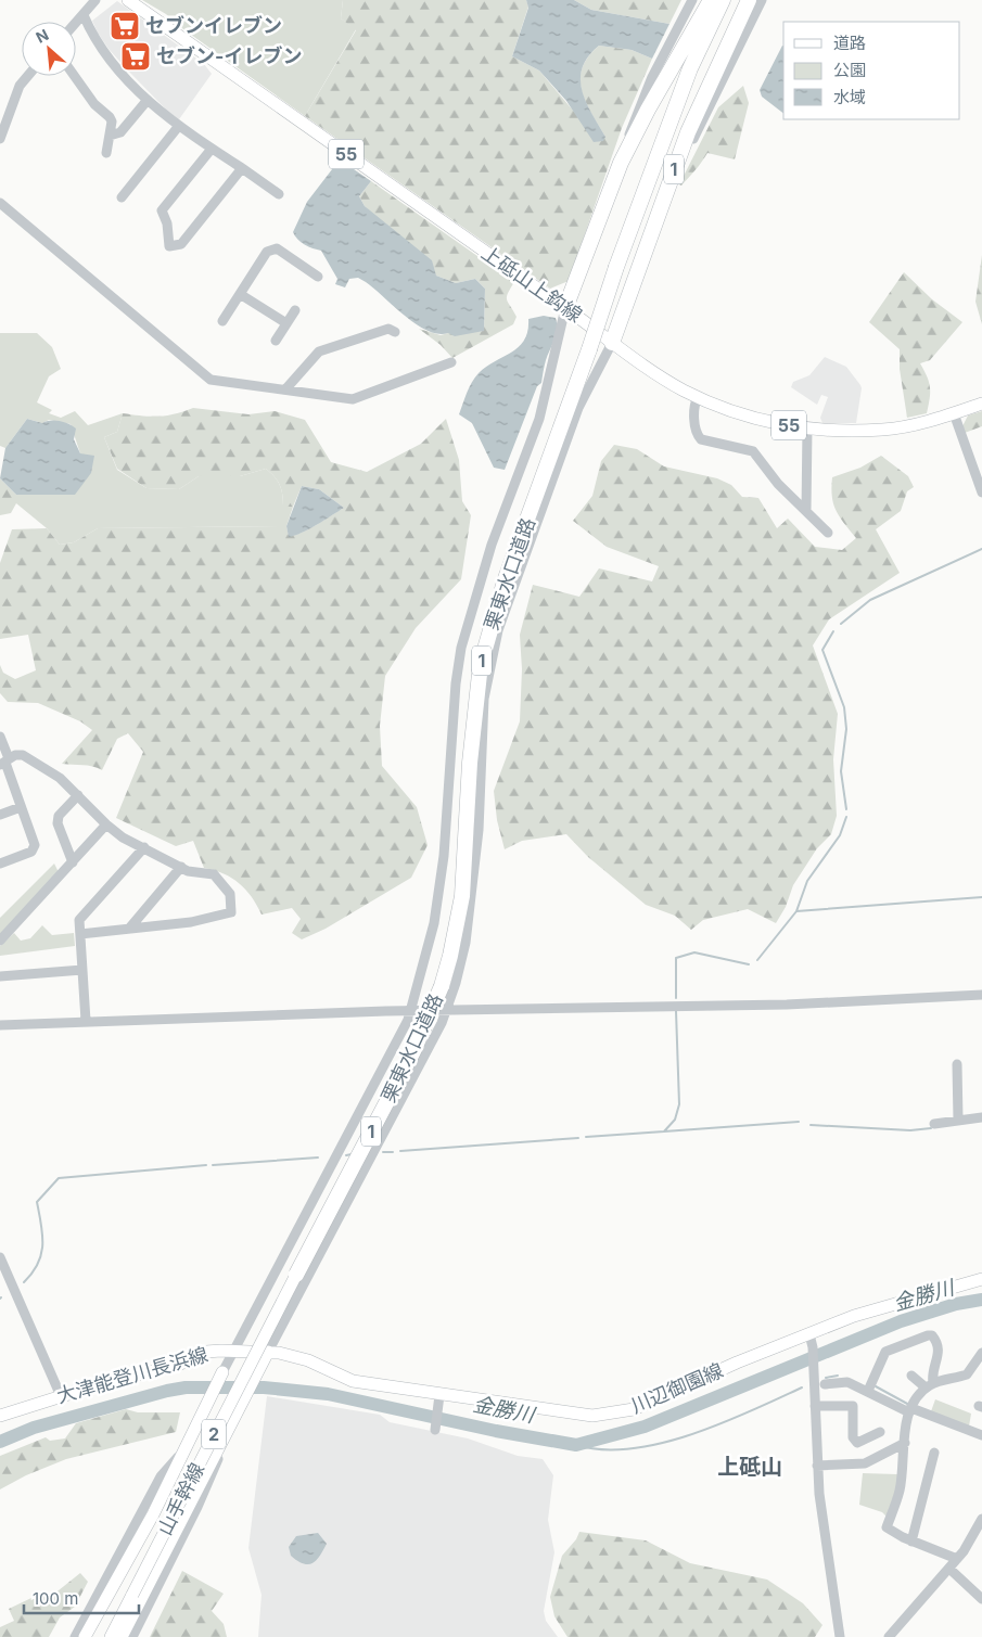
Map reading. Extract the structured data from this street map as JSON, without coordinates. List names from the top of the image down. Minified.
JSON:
{"streets":{"highway":["1","栗東水口道路"],"main road":["55","上砥山上鈎線","大津能登川長浜線","川辺御園線","2","山手幹線"]},"crossings":[["1","上砥山上鈎線"],["栗東水口道路","山手幹線"],["大津能登川長浜線","川辺御園線"]],"districts":["上砥山"],"water":["金勝川"],"places":{"supermarket":["セブンイレブン","セブン-イレブン"]},"legend":["道路","公園","水域"],"scale_bar":"100 m","north":"top left"}
